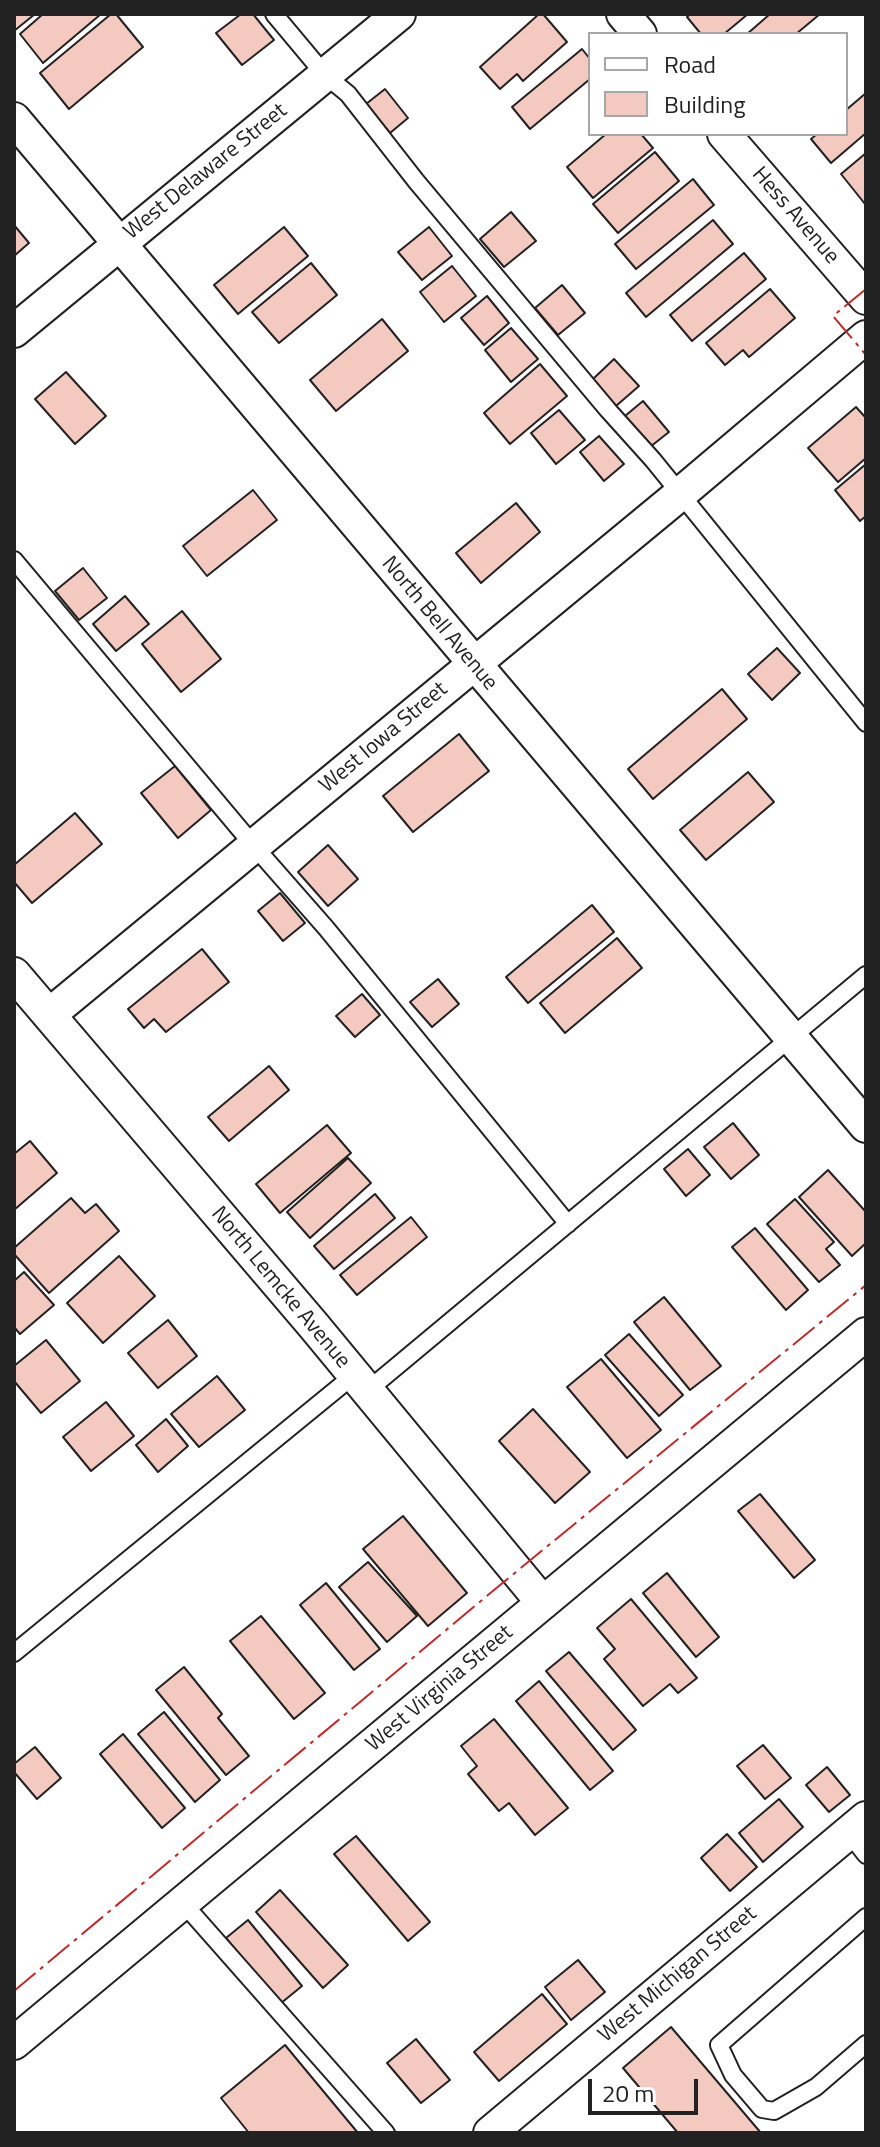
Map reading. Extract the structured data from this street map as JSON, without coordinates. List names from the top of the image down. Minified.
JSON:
{"streets":{"street":["West Delaware Street","Hess Avenue","North Bell Avenue","West Iowa Street","North Lemcke Avenue","West Virginia Street","West Michigan Street"]},"crossings":[["West Delaware Street","North Bell Avenue"],["North Bell Avenue","West Iowa Street"],["West Iowa Street","North Lemcke Avenue"],["North Lemcke Avenue","West Virginia Street"]],"legend":["Road","Building"],"scale_bar":"20 m"}
